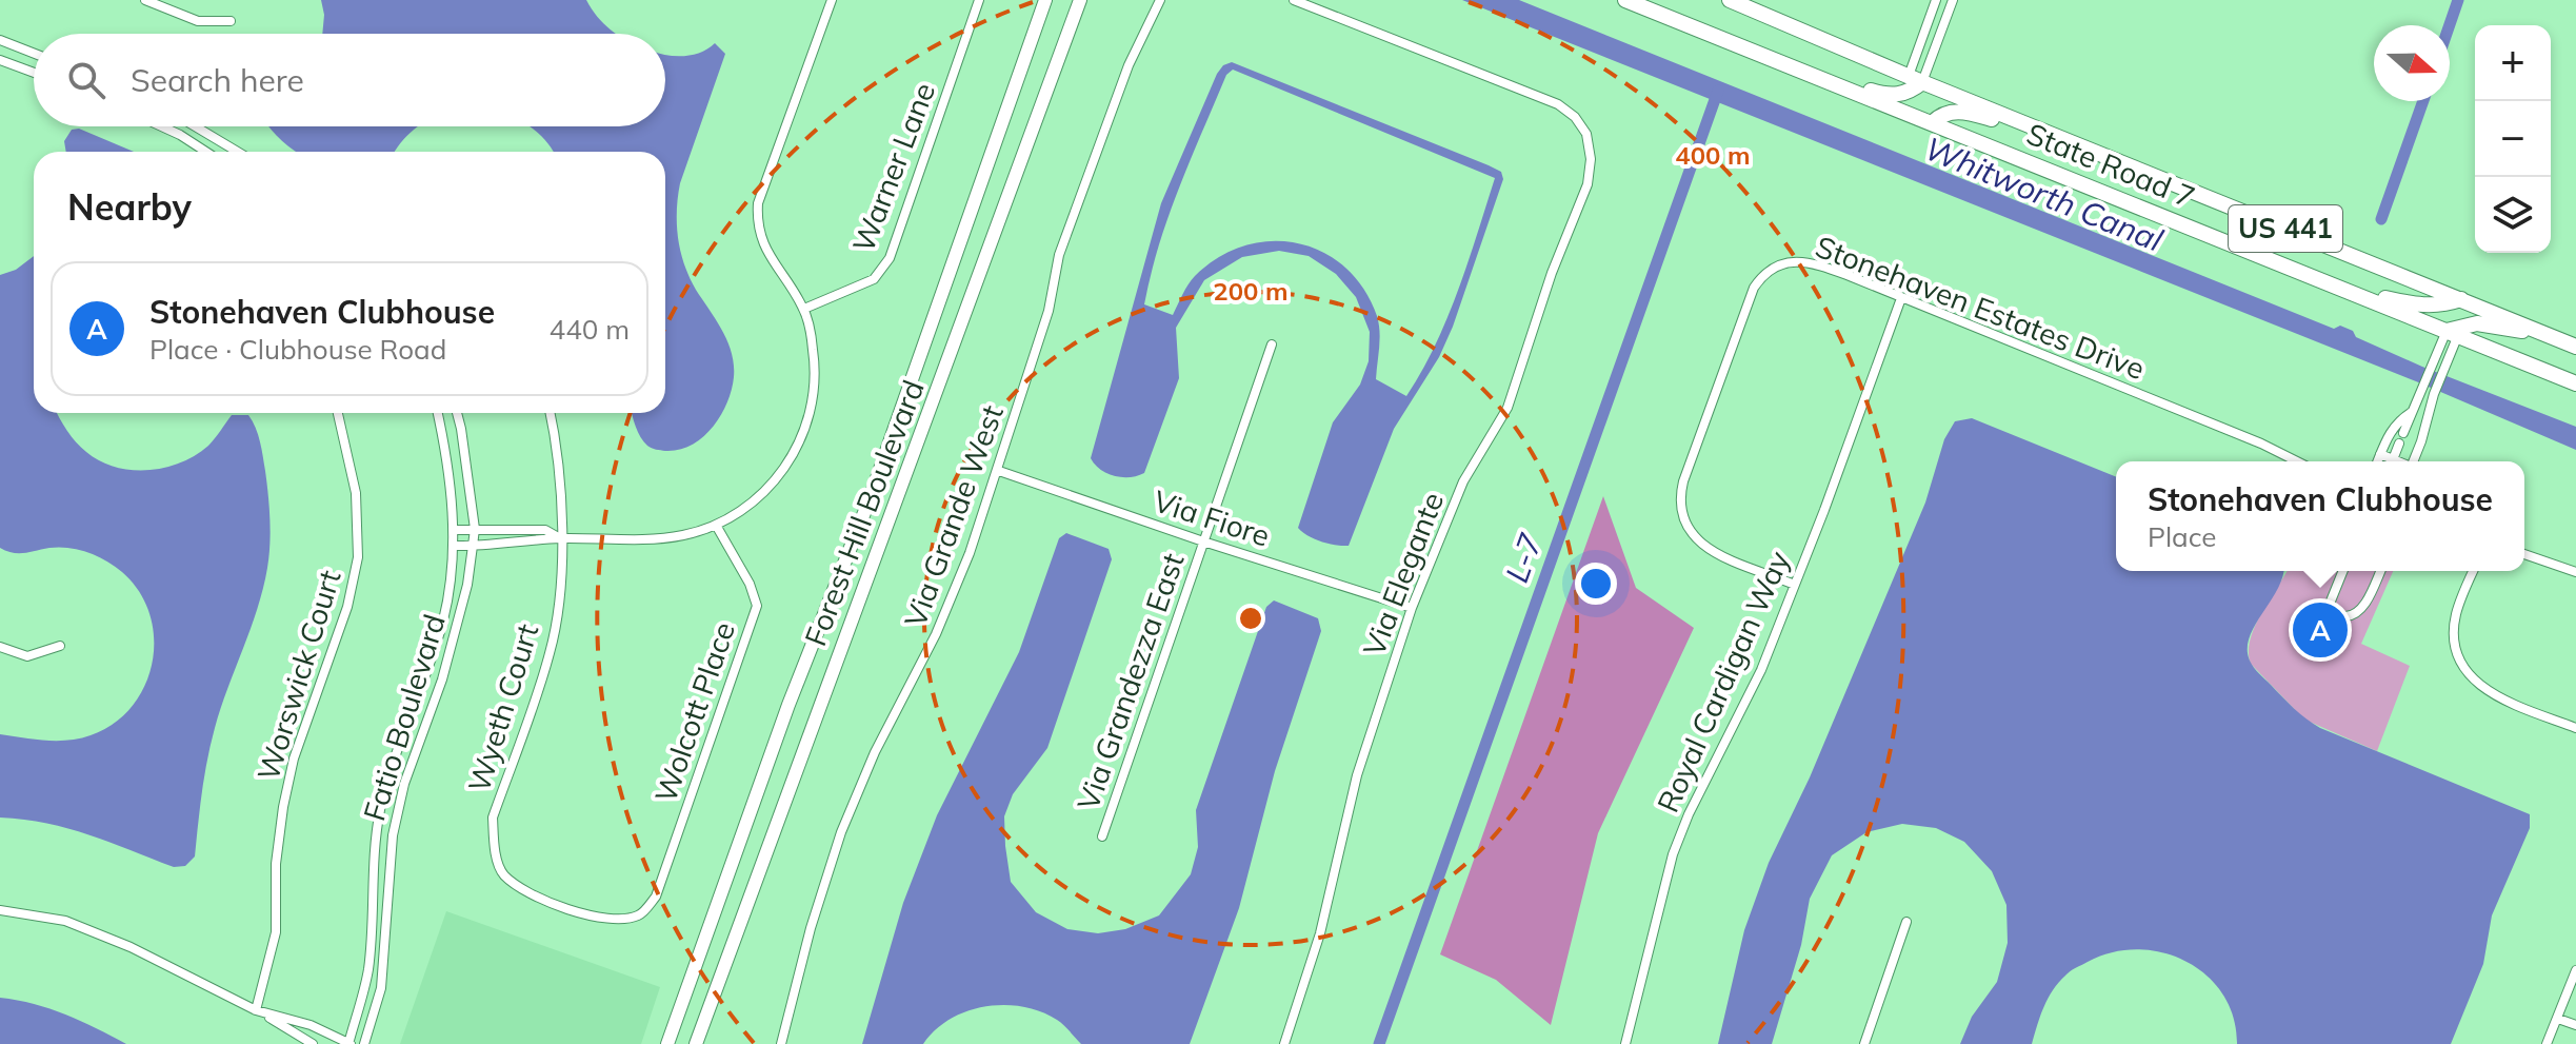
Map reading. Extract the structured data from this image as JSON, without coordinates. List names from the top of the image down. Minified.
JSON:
{"streets":{"main road":["State Road 7","US 441","Forest Hill Boulevard"],"street":["Warner Lane","Stonehaven Estates Drive","Via Grande West","Via Fiore","Via Elegante","Worswick Court","Via Grandezza East","Royal Cardigan Way","Wyeth Court","Wolcott Place","Fatio Boulevard"]},"crossings":[["Stonehaven Estates Drive","Royal Cardigan Way"],["Via Grande West","Via Fiore"],["Via Fiore","Via Elegante"],["Via Fiore","Via Grandezza East"],["Wyeth Court","Wolcott Place"]],"water":["Whitworth Canal","L-7"],"north":"right","page":{"map_buttons":["+","−"],"search":"Search here","heading":"Nearby","list":[{"mark":"A","name":"Stonehaven Clubhouse","note":"Place · Clubhouse Road","value":"440 m"}],"popup":["Stonehaven Clubhouse","Place"],"pins":"A"},"rings":["400 m","200 m"]}
